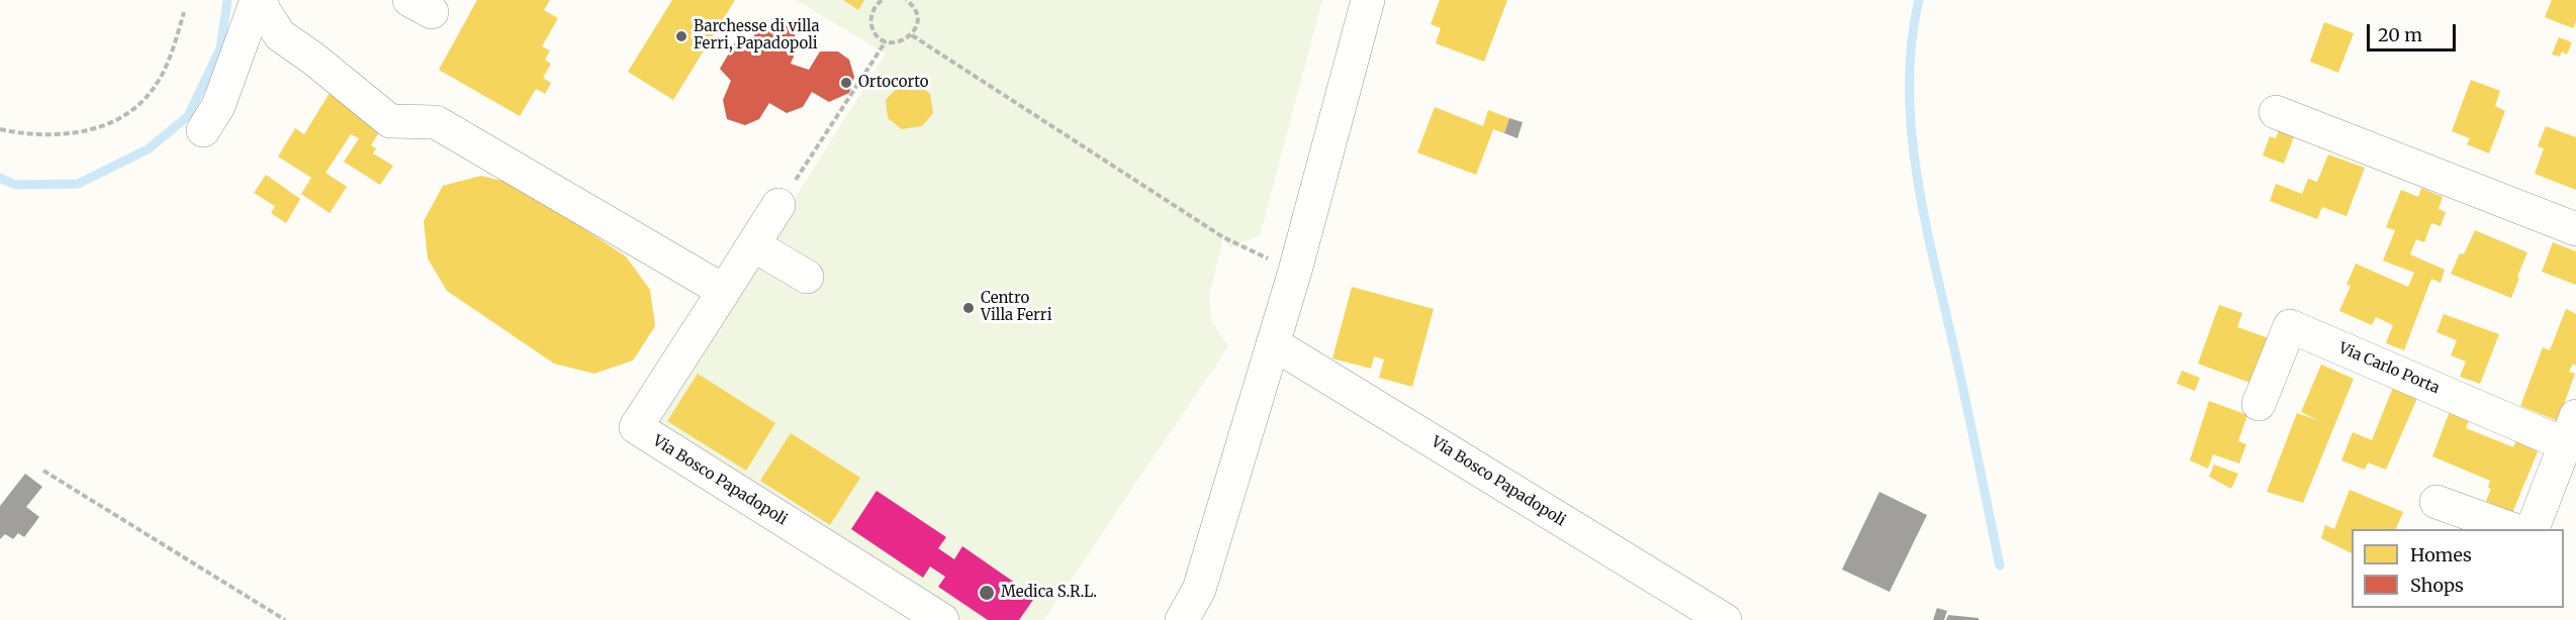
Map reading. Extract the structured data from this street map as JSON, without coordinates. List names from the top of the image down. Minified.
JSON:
{"streets":{"street":["Via Carlo Porta","Via Bosco Papadopoli"]},"places":["Barchesse di villa Ferri, Papadopoli","Ortocorto","Centro Villa Ferri","Medica S.R.L."],"legend":["Homes","Shops"],"scale_bar":"20 m"}
